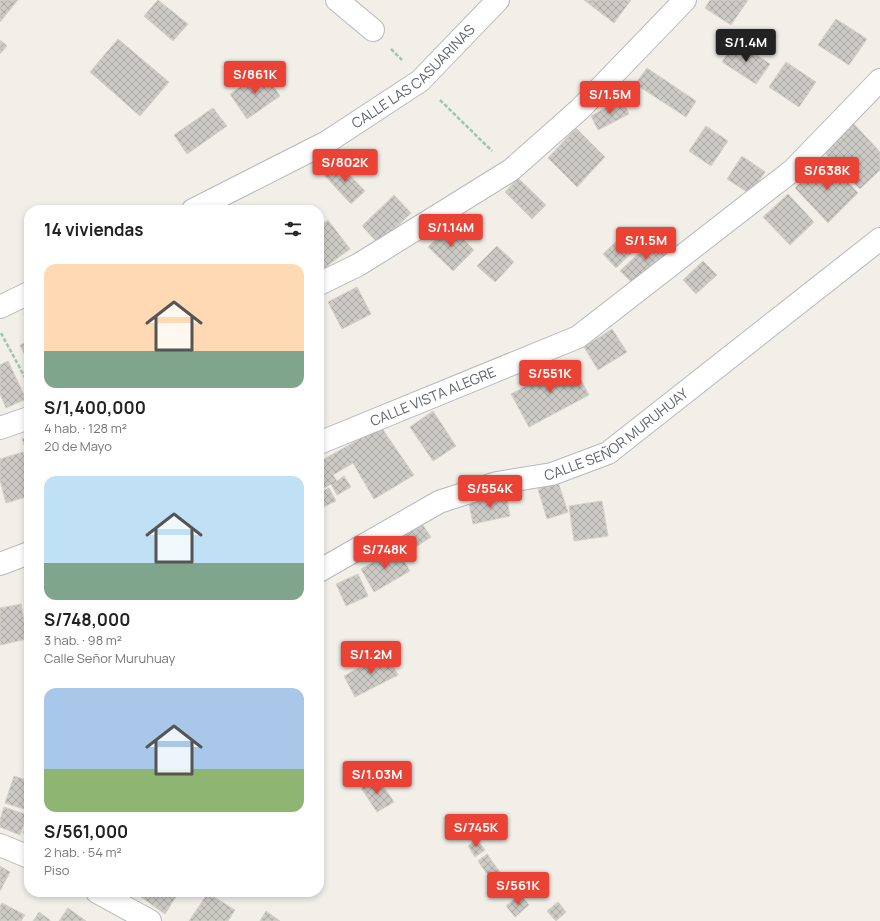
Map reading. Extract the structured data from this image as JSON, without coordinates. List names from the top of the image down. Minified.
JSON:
{"streets":{"street":["CALLE LAS CASUARINAS","CALLE VISTA ALEGRE","CALLE SEÑOR MURUHUAY"]},"page":{"price":["S/1.4M","S/861K","S/1.5M","S/802K","S/638K","S/1.14M","S/1.5M","S/551K","S/554K","S/748K","S/1.2M","S/1.03M","S/745K","S/561K"],"heading":"14 viviendas","list":[{"name":"S/1,400,000","note":"4 hab. · 128 m² · 20 de Mayo"},{"name":"S/748,000","note":"3 hab. · 98 m² · Calle Señor Muruhuay"},{"name":"S/561,000","note":"2 hab. · 54 m² · Piso"}]}}
